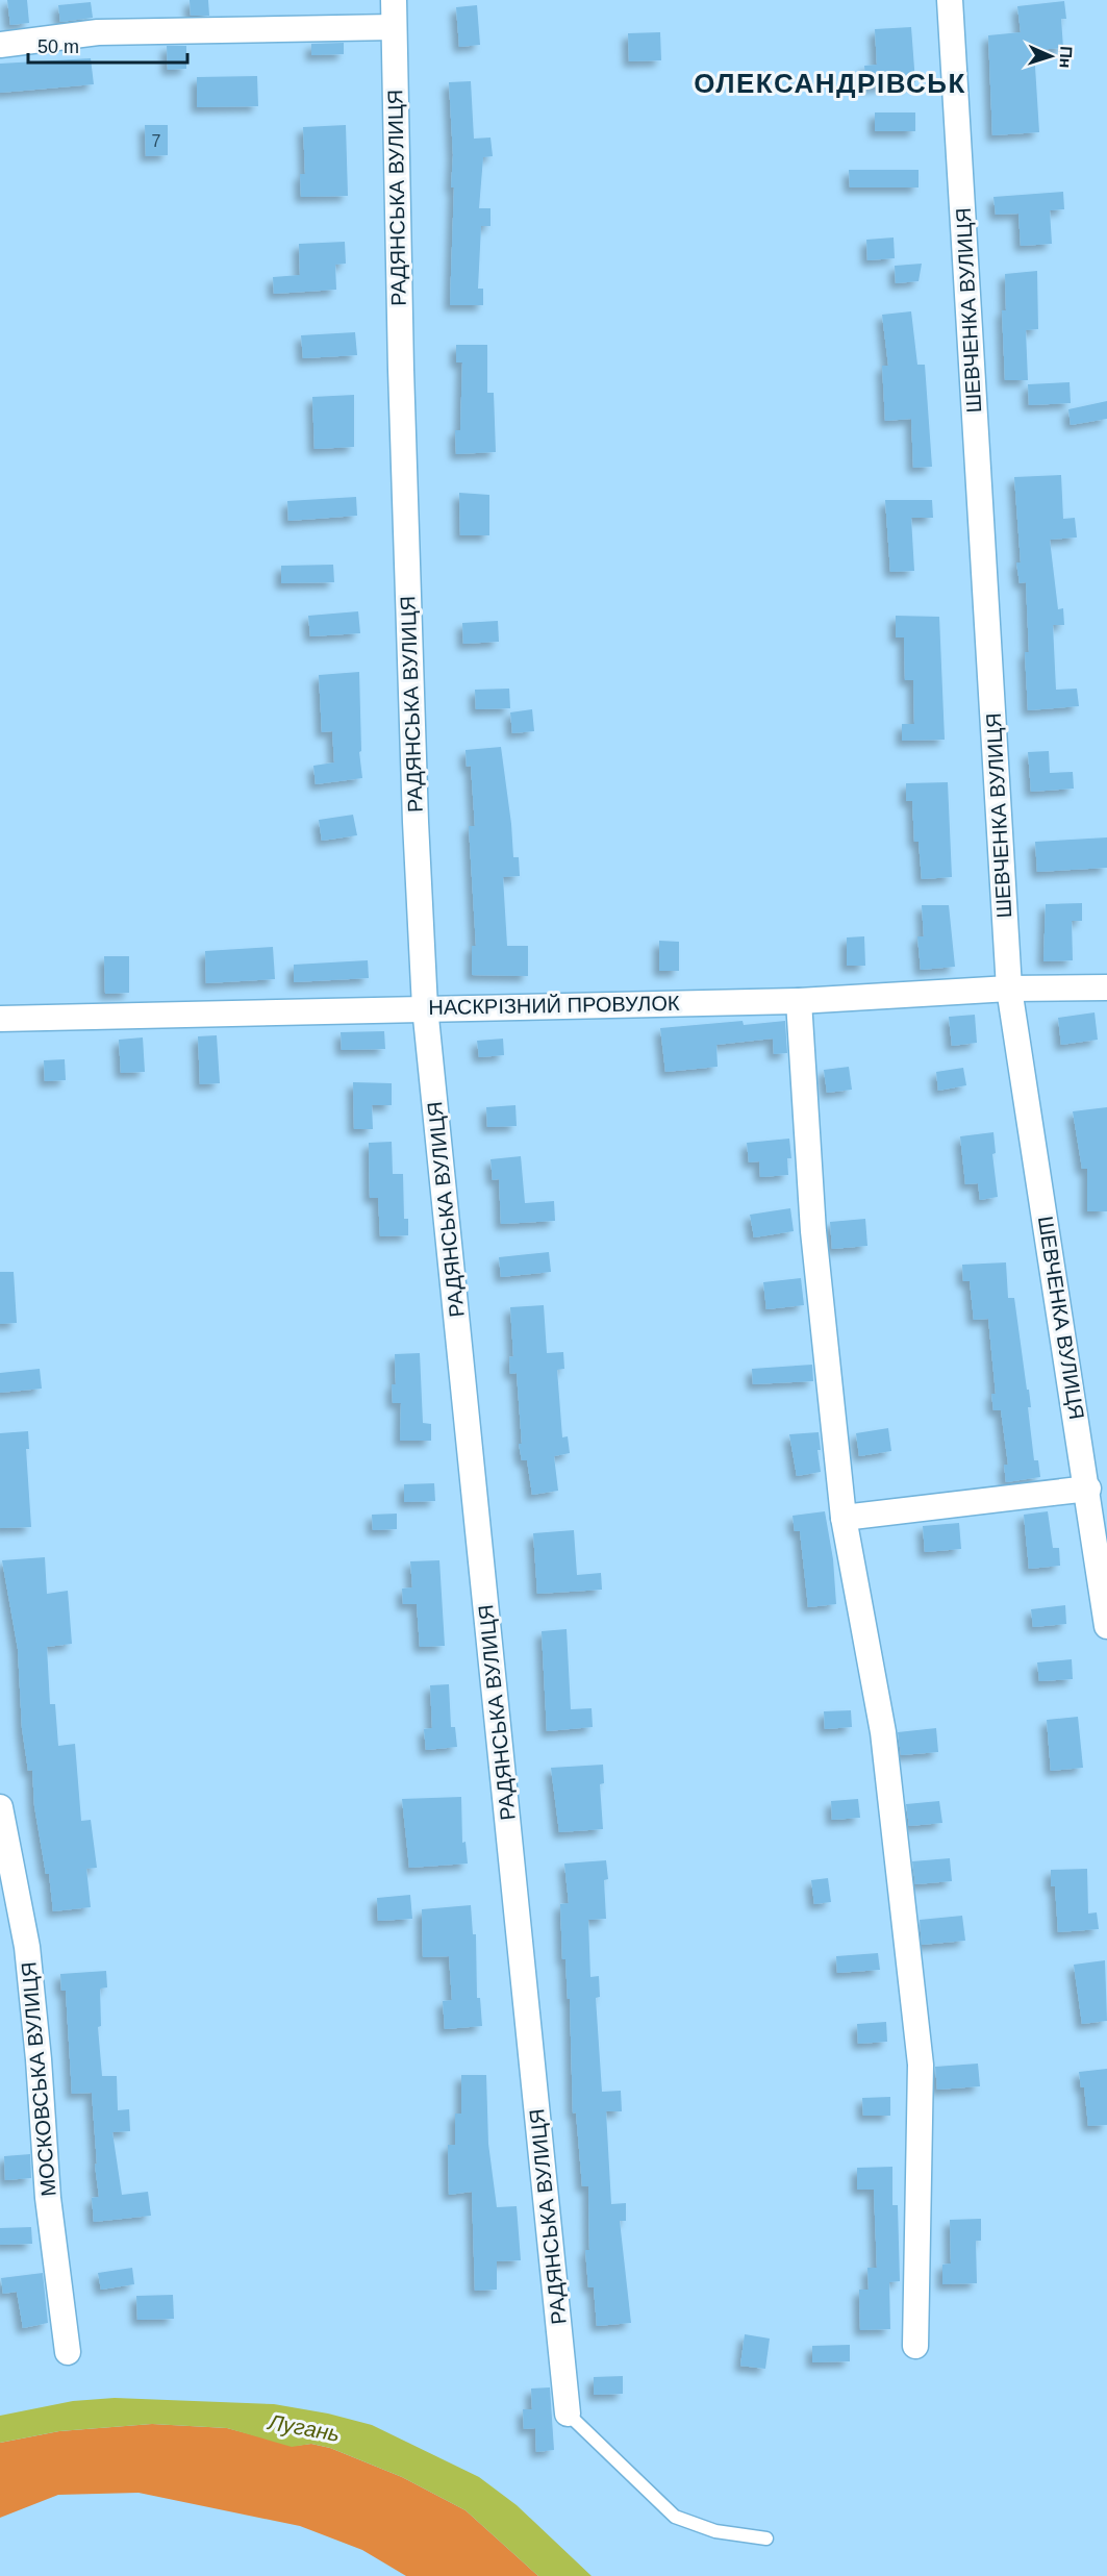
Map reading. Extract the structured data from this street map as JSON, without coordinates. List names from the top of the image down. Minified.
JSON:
{"streets":{"street":["РАДЯНСЬКА ВУЛИЦЯ","ШЕВЧЕНКА ВУЛИЦЯ","НАСКРІЗНИЙ ПРОВУЛОК","МОСКОВСЬКА ВУЛИЦЯ"]},"crossings":[["РАДЯНСЬКА ВУЛИЦЯ","НАСКРІЗНИЙ ПРОВУЛОК"],["ШЕВЧЕНКА ВУЛИЦЯ","НАСКРІЗНИЙ ПРОВУЛОК"]],"districts":["ОЛЕКСАНДРІВСЬК"],"water":["Лугань"],"house_numbers":["7"],"scale_bar":"50 m","north":"right"}
